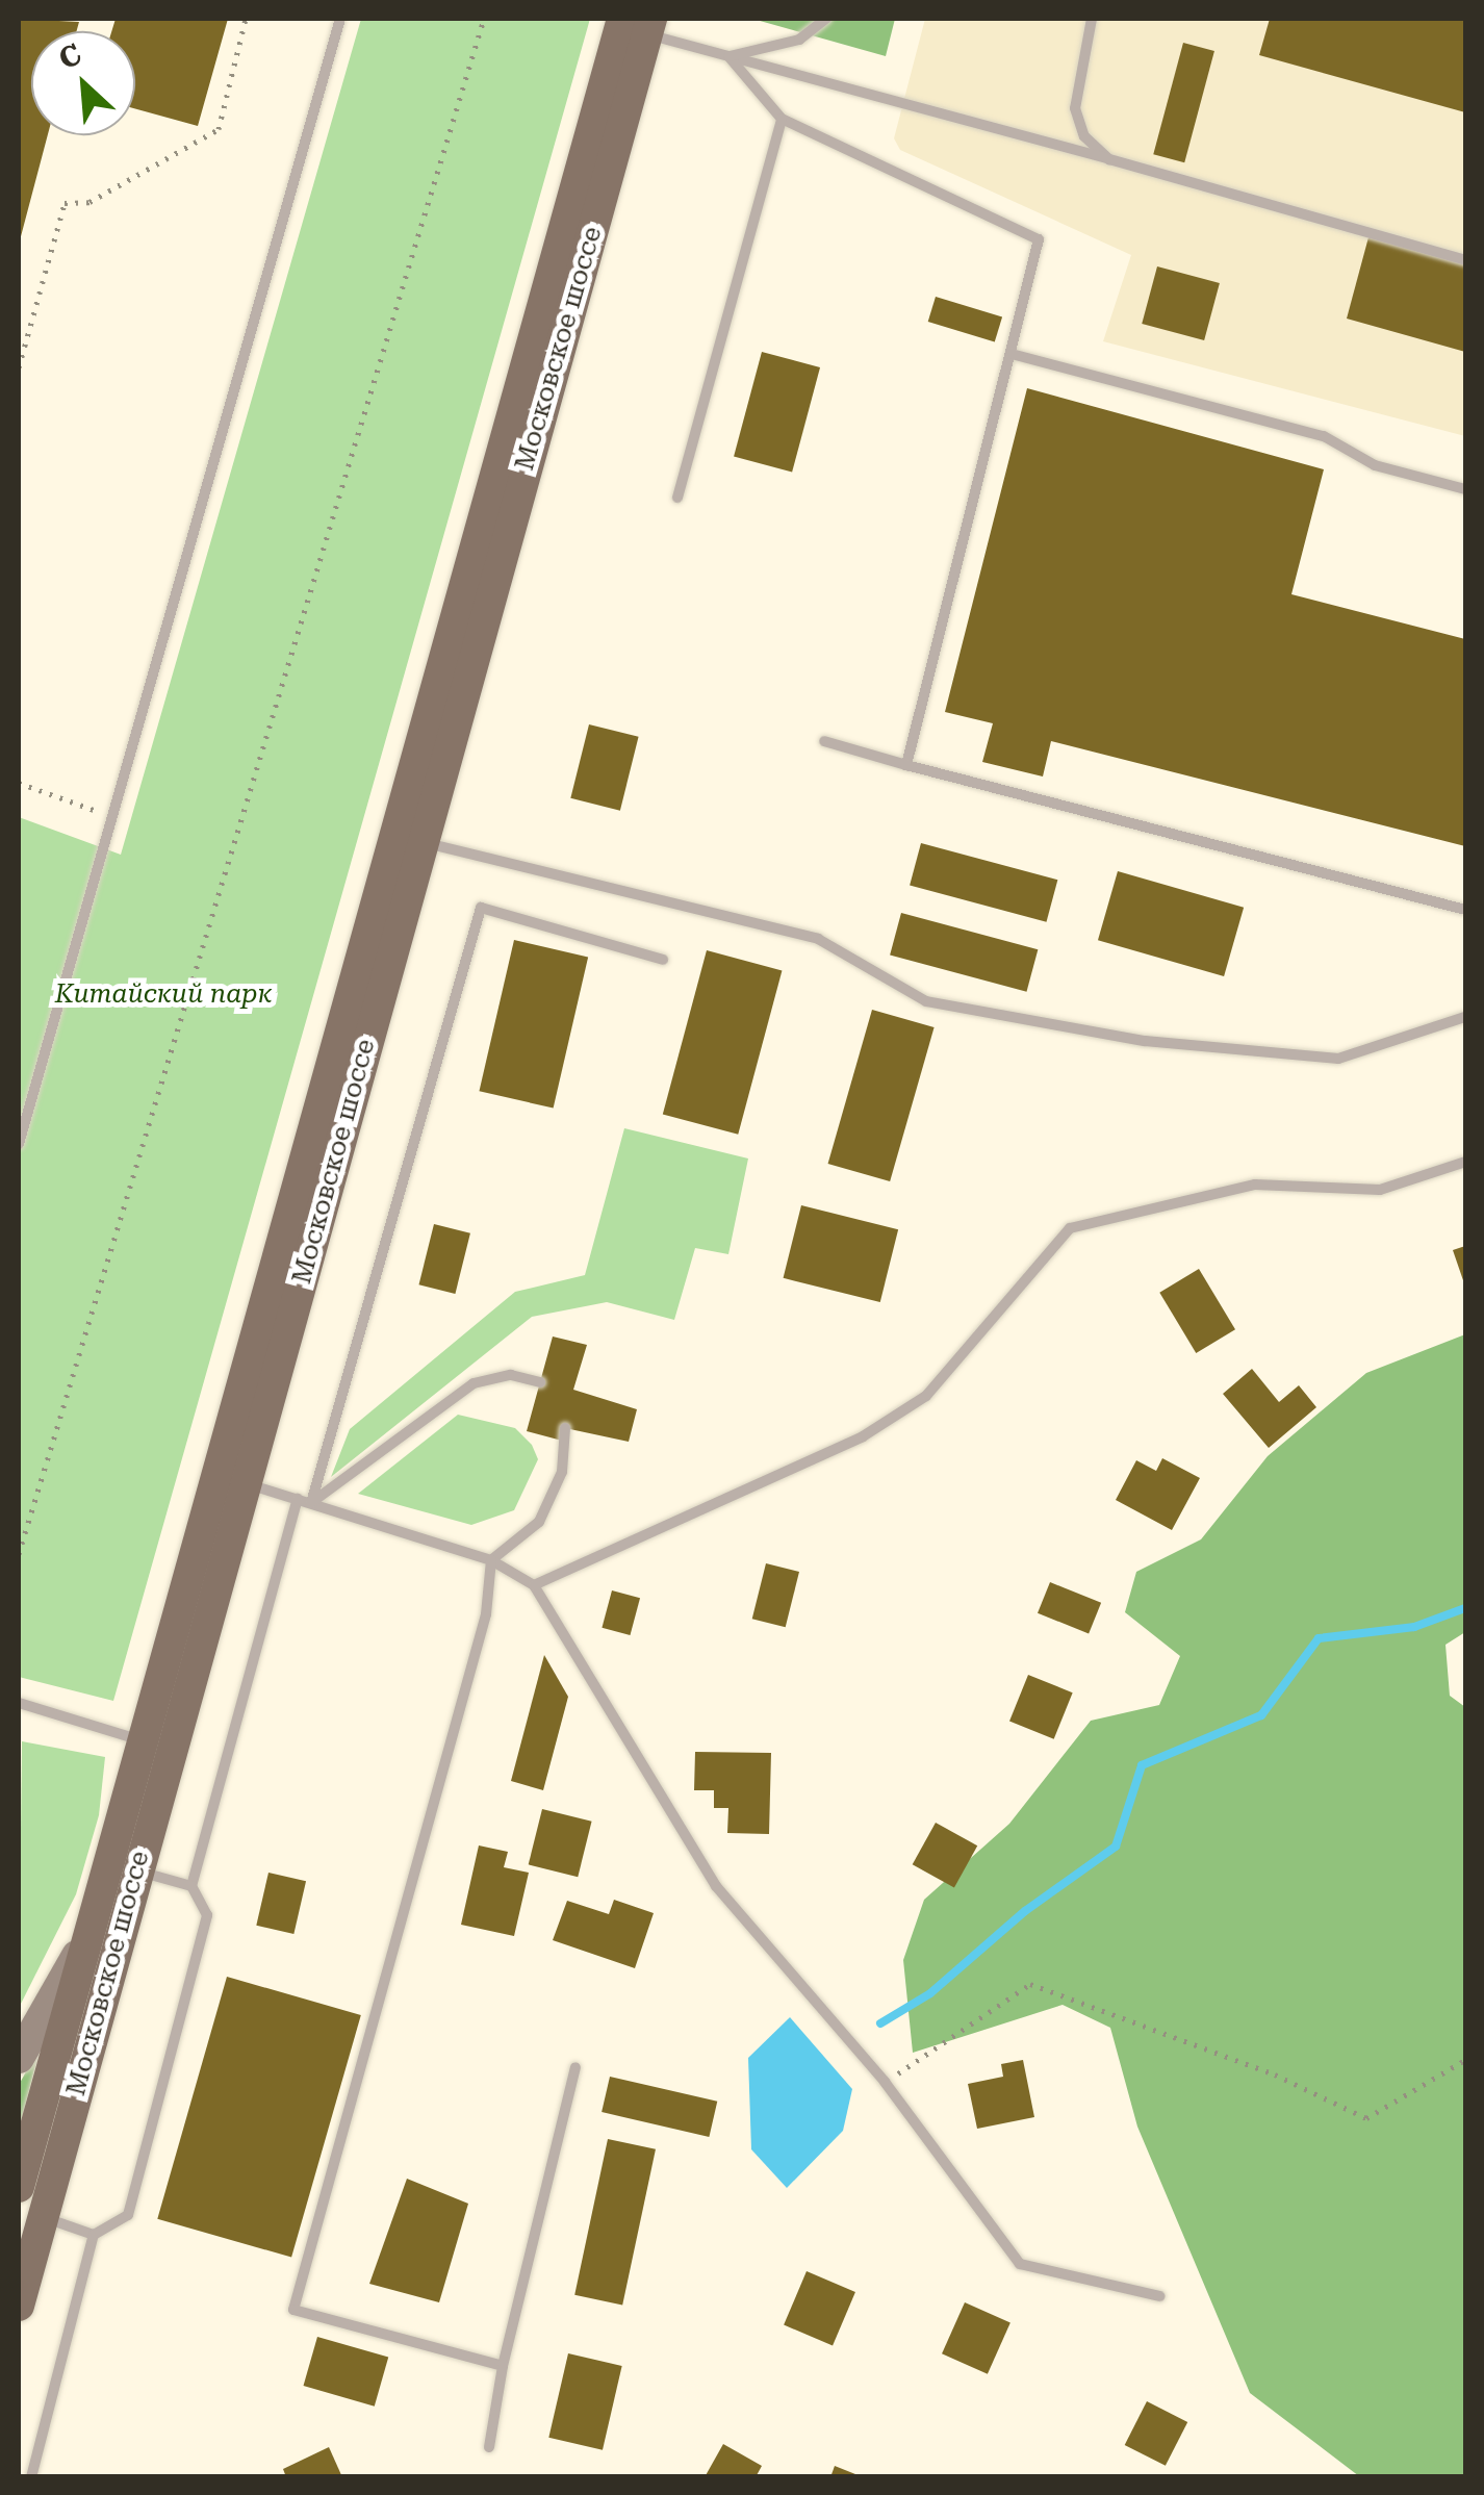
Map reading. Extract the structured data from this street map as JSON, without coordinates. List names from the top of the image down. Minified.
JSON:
{"streets":{"main road":["Московское шоссе"]},"parks":["Китайский парк"],"north":"top left"}
